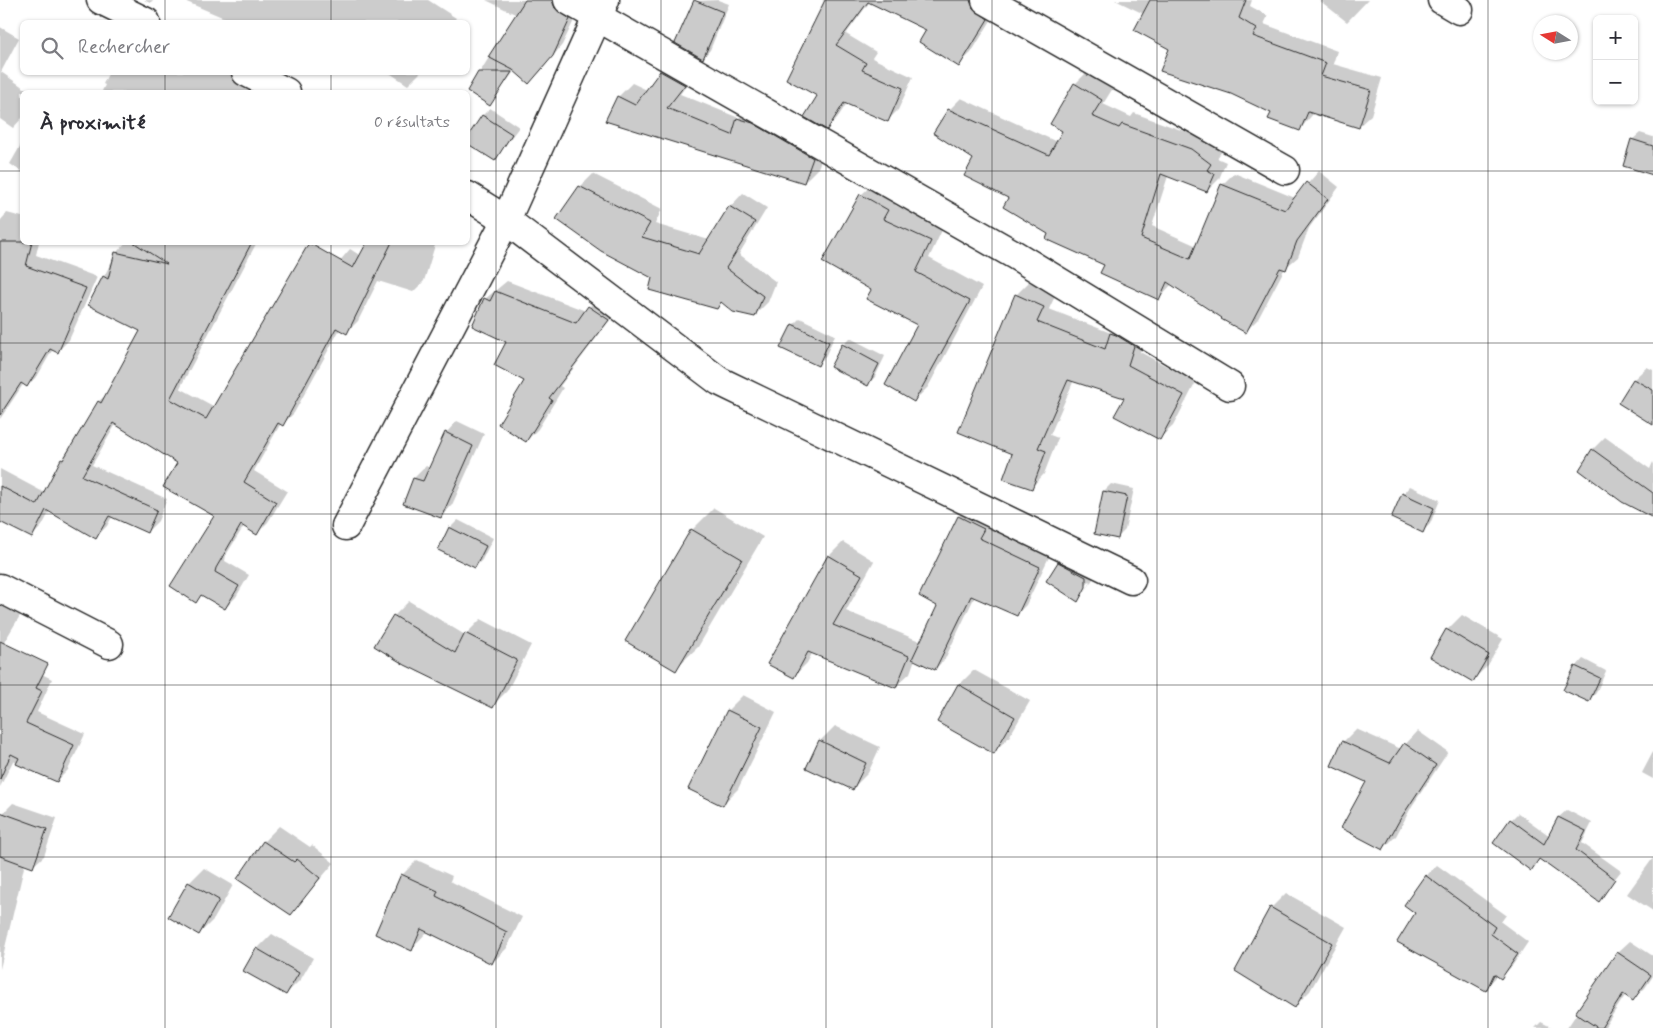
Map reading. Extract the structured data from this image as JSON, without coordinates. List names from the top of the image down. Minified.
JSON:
{"north":"left","page":{"map_buttons":["+","−"],"search":"Rechercher","heading":["À proximité","0 résultats"]}}
